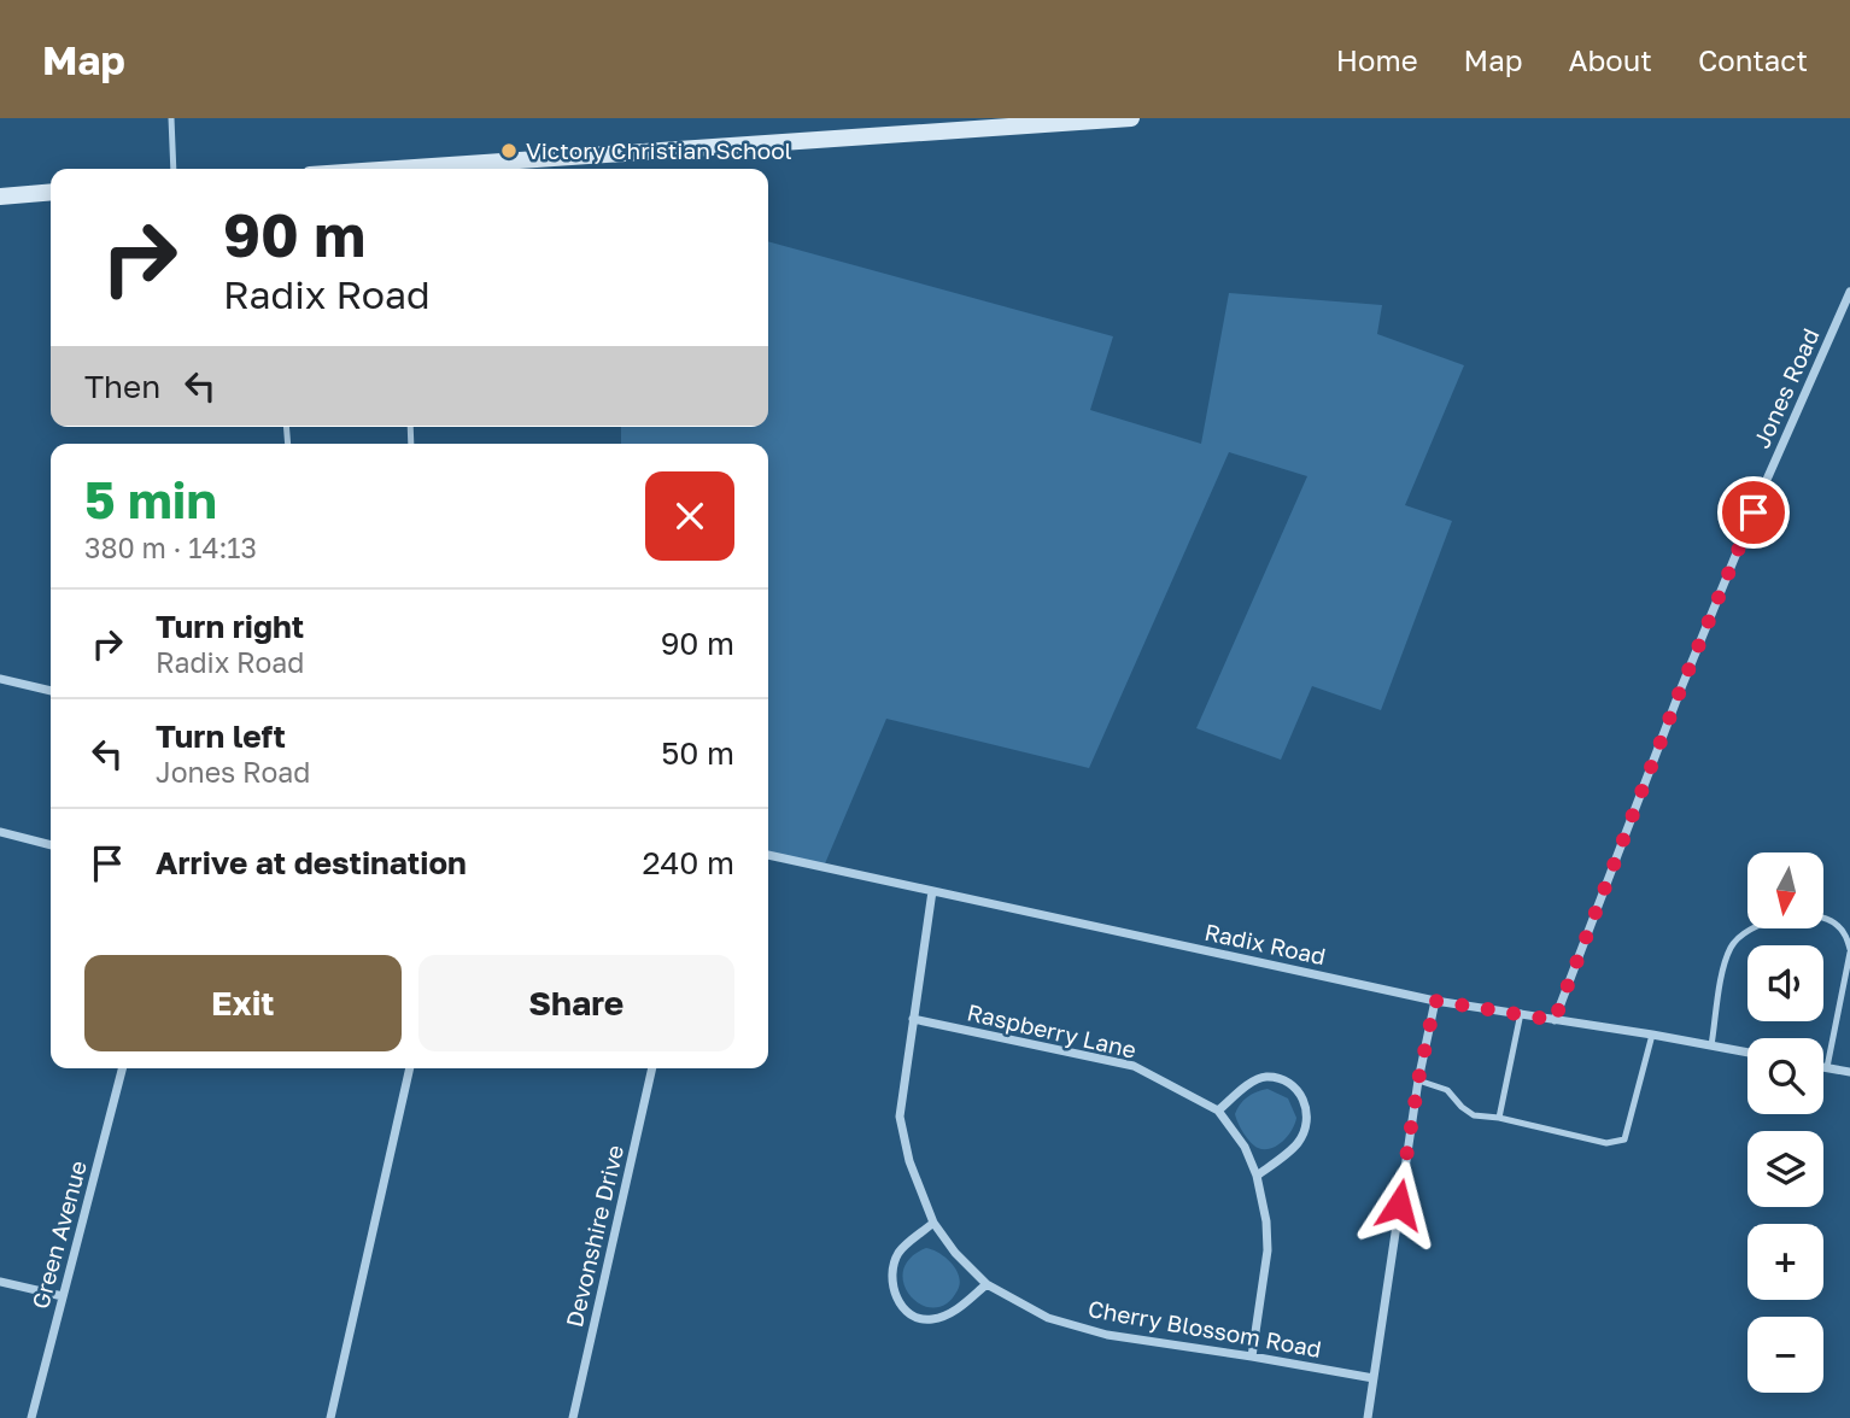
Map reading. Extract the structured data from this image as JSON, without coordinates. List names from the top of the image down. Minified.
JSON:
{"streets":{"street":["Jones Road","Radix Road","Raspberry Lane","Green Avenue","Devonshire Drive","Cherry Blossom Road"]},"crossings":[["Jones Road","Radix Road"],["Radix Road","Cherry Blossom Road"],["Raspberry Lane","Cherry Blossom Road"]],"places":["Victory Christian School"],"north":"bottom","page":{"header":"Map","nav":["Home","Map","About","Contact"],"turn":["90 m","Radix Road"],"then":"Then","heading":["5 min","380 m · 14:13"],"list":[{"name":"Turn right","note":"Radix Road","value":"90 m"},{"name":"Turn left","note":"Jones Road","value":"50 m"},{"name":"Arrive at destination","value":"240 m"}],"map_buttons":["+","−"],"buttons":["Exit","Share"]}}
